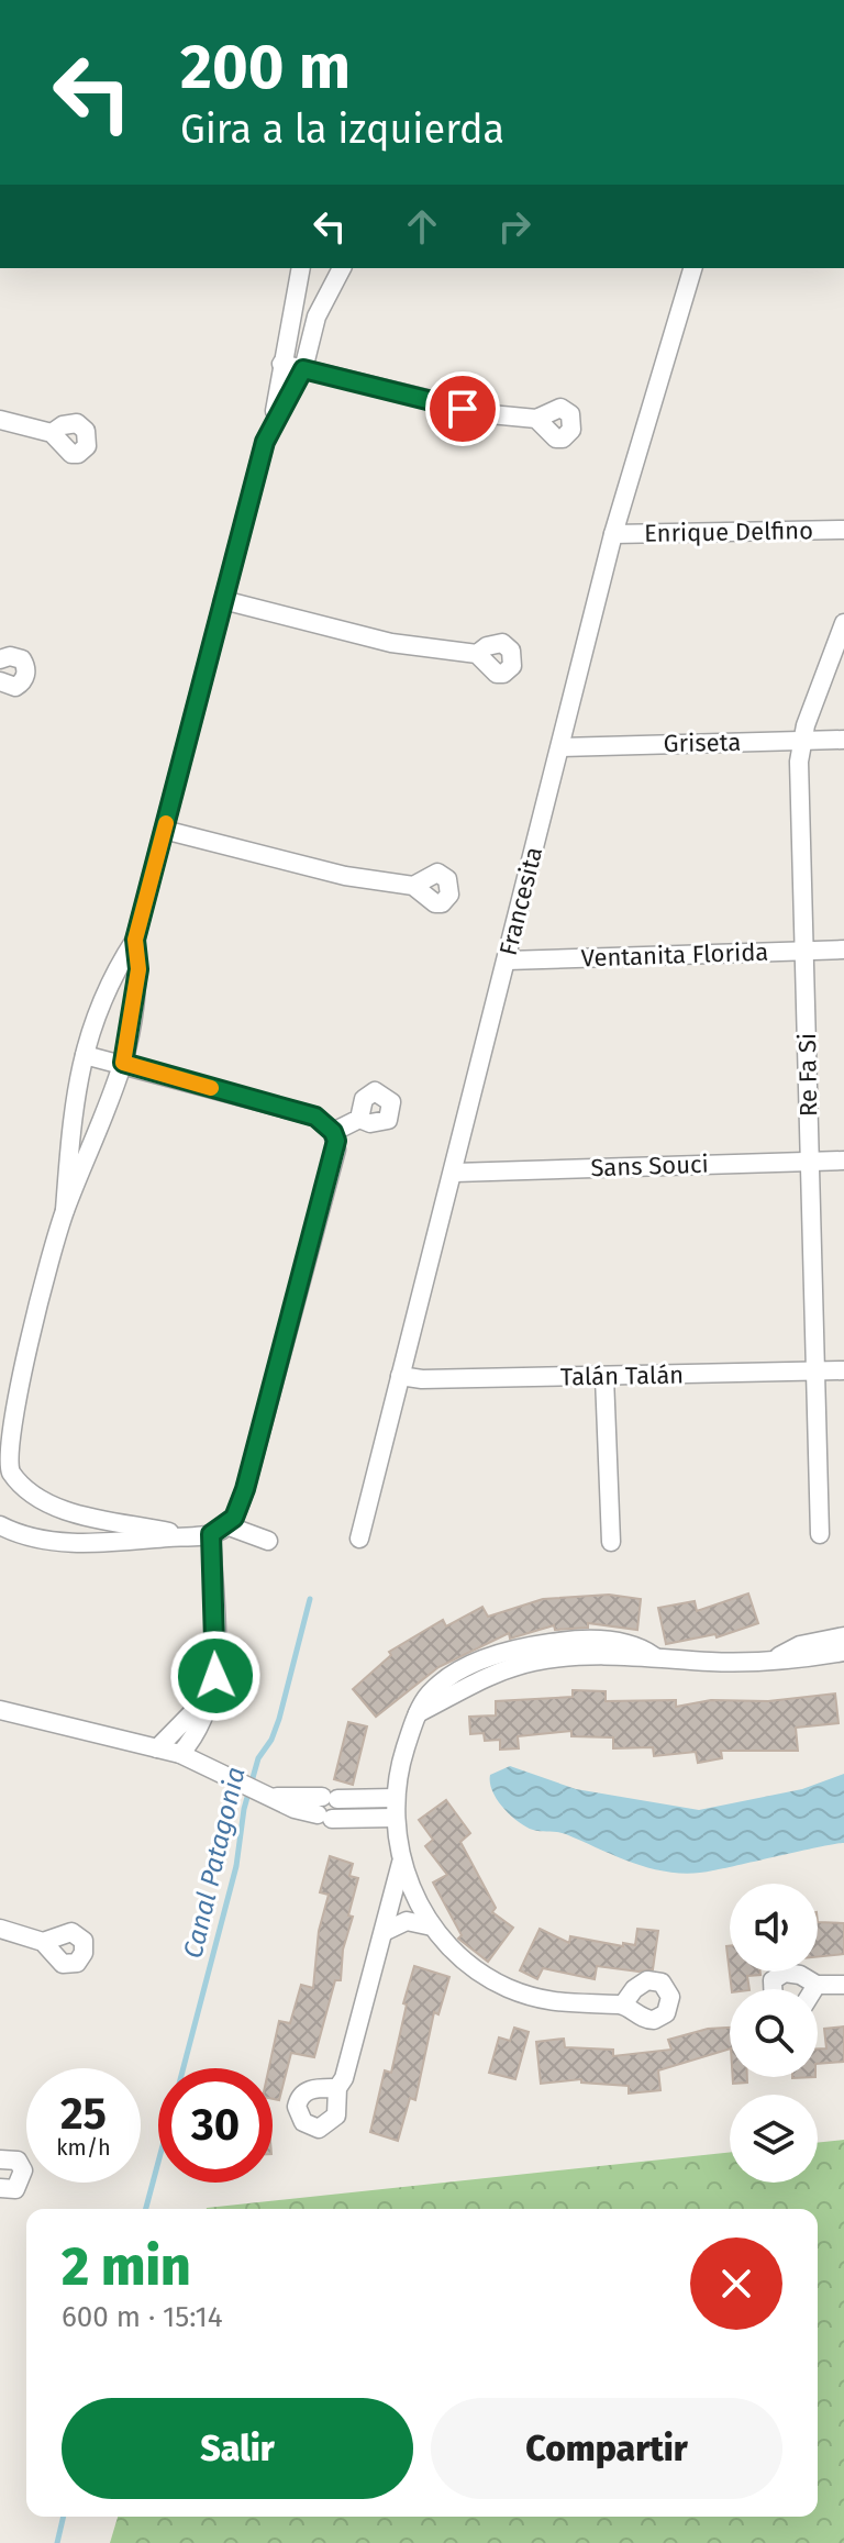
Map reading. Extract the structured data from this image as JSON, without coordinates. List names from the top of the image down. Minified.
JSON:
{"streets":{"street":["Enrique Delfino","Griseta","Francesita","Ventanita Florida","Re Fa Si","Sans Souci","Talán Talán"]},"crossings":[["Enrique Delfino","Francesita"],["Griseta","Francesita"],["Griseta","Re Fa Si"],["Francesita","Ventanita Florida"],["Francesita","Sans Souci"],["Francesita","Talán Talán"],["Ventanita Florida","Re Fa Si"],["Re Fa Si","Sans Souci"],["Re Fa Si","Talán Talán"]],"water":["Canal Patagonia"],"page":{"turn":["200 m","Gira a la izquierda"],"speed":"25 km/h","limit":"30","heading":["2 min","600 m · 15:14"],"buttons":["Salir","Compartir"]}}
